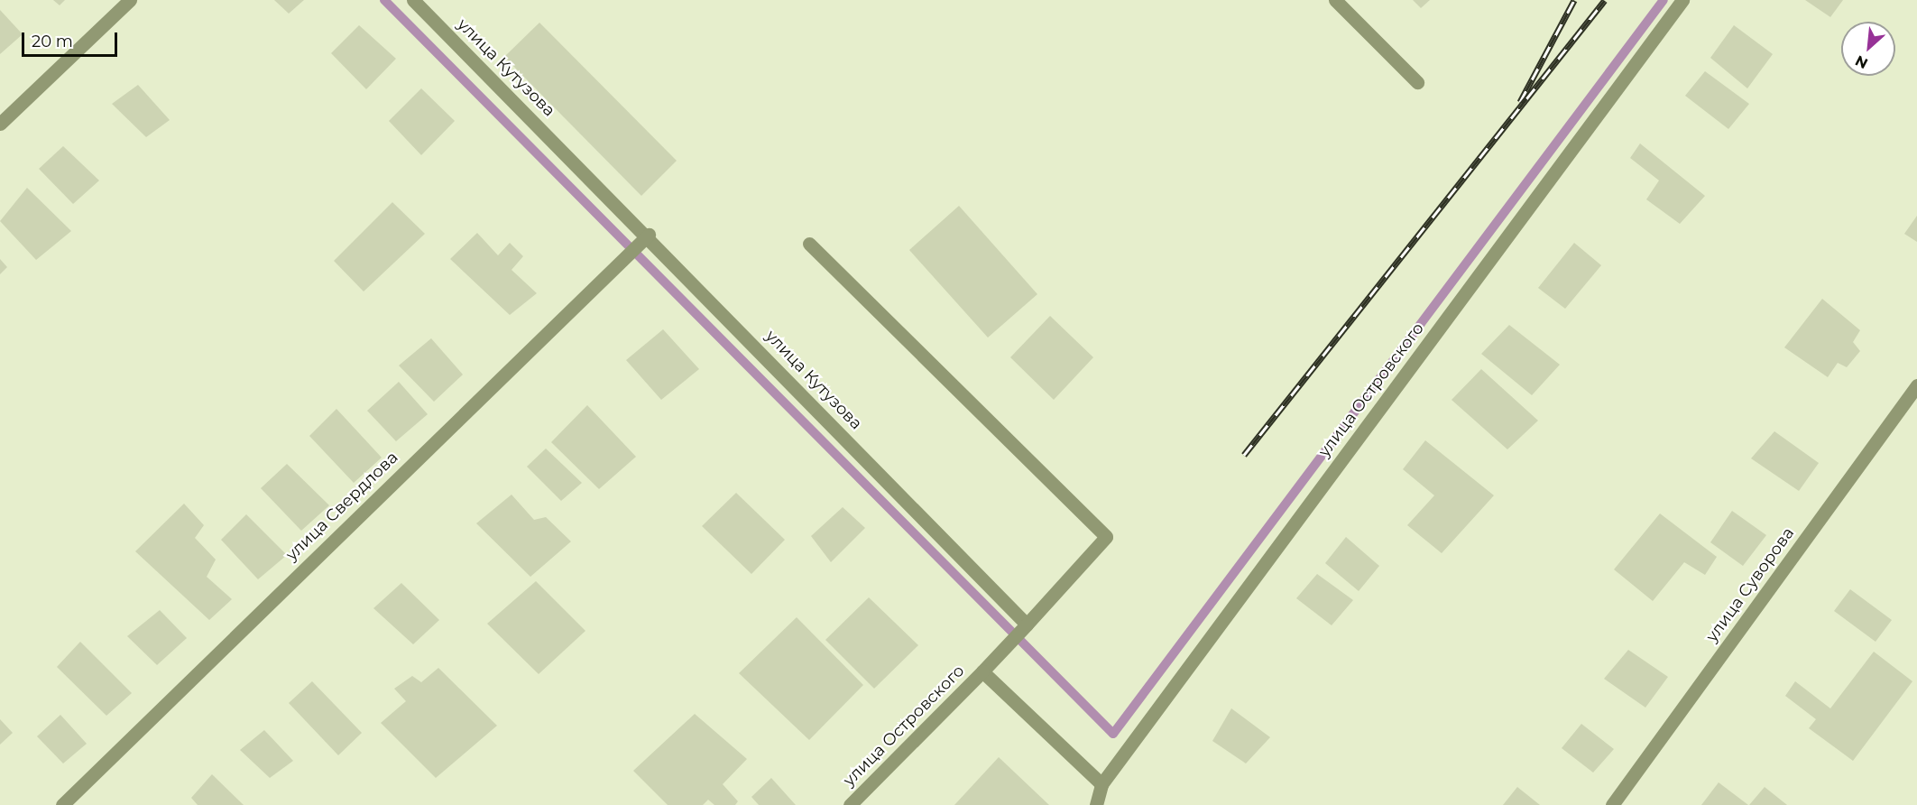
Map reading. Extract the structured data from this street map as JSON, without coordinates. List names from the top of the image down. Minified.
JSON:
{"streets":{"street":["улица Кутузова","улица Островского","улица Свердлова","улица Суворова"]},"crossings":[["улица Кутузова","улица Свердлова"]],"scale_bar":"20 m","north":"bottom left"}
